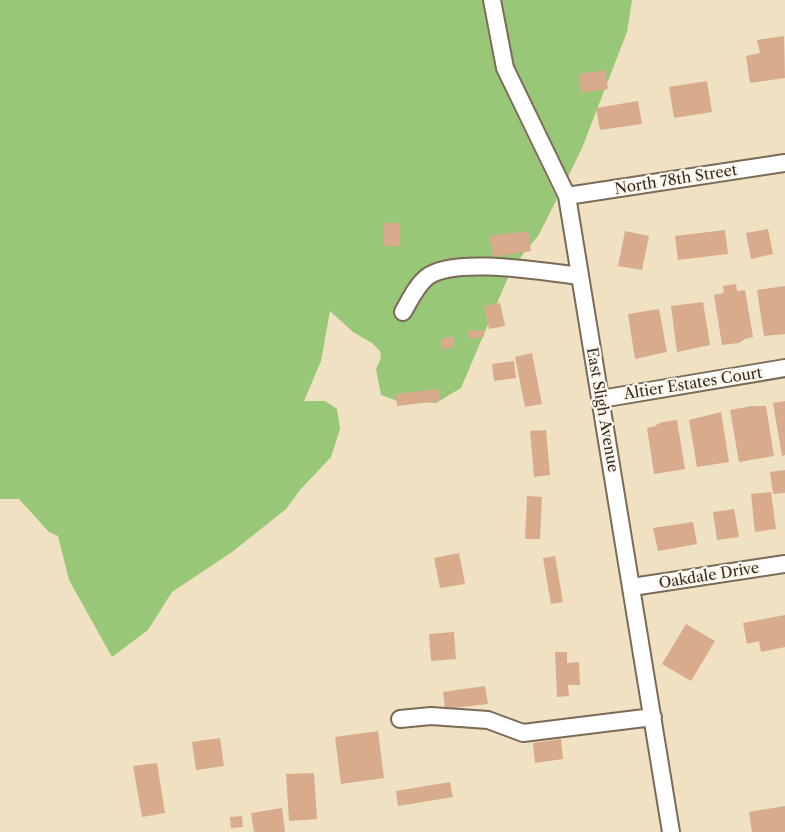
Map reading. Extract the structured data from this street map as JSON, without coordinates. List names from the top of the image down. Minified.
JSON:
{"streets":{"street":["North 78th Street","Altier Estates Court","East Sligh Avenue","Oakdale Drive"]},"crossings":[["North 78th Street","East Sligh Avenue"],["Altier Estates Court","East Sligh Avenue"],["East Sligh Avenue","Oakdale Drive"]]}
